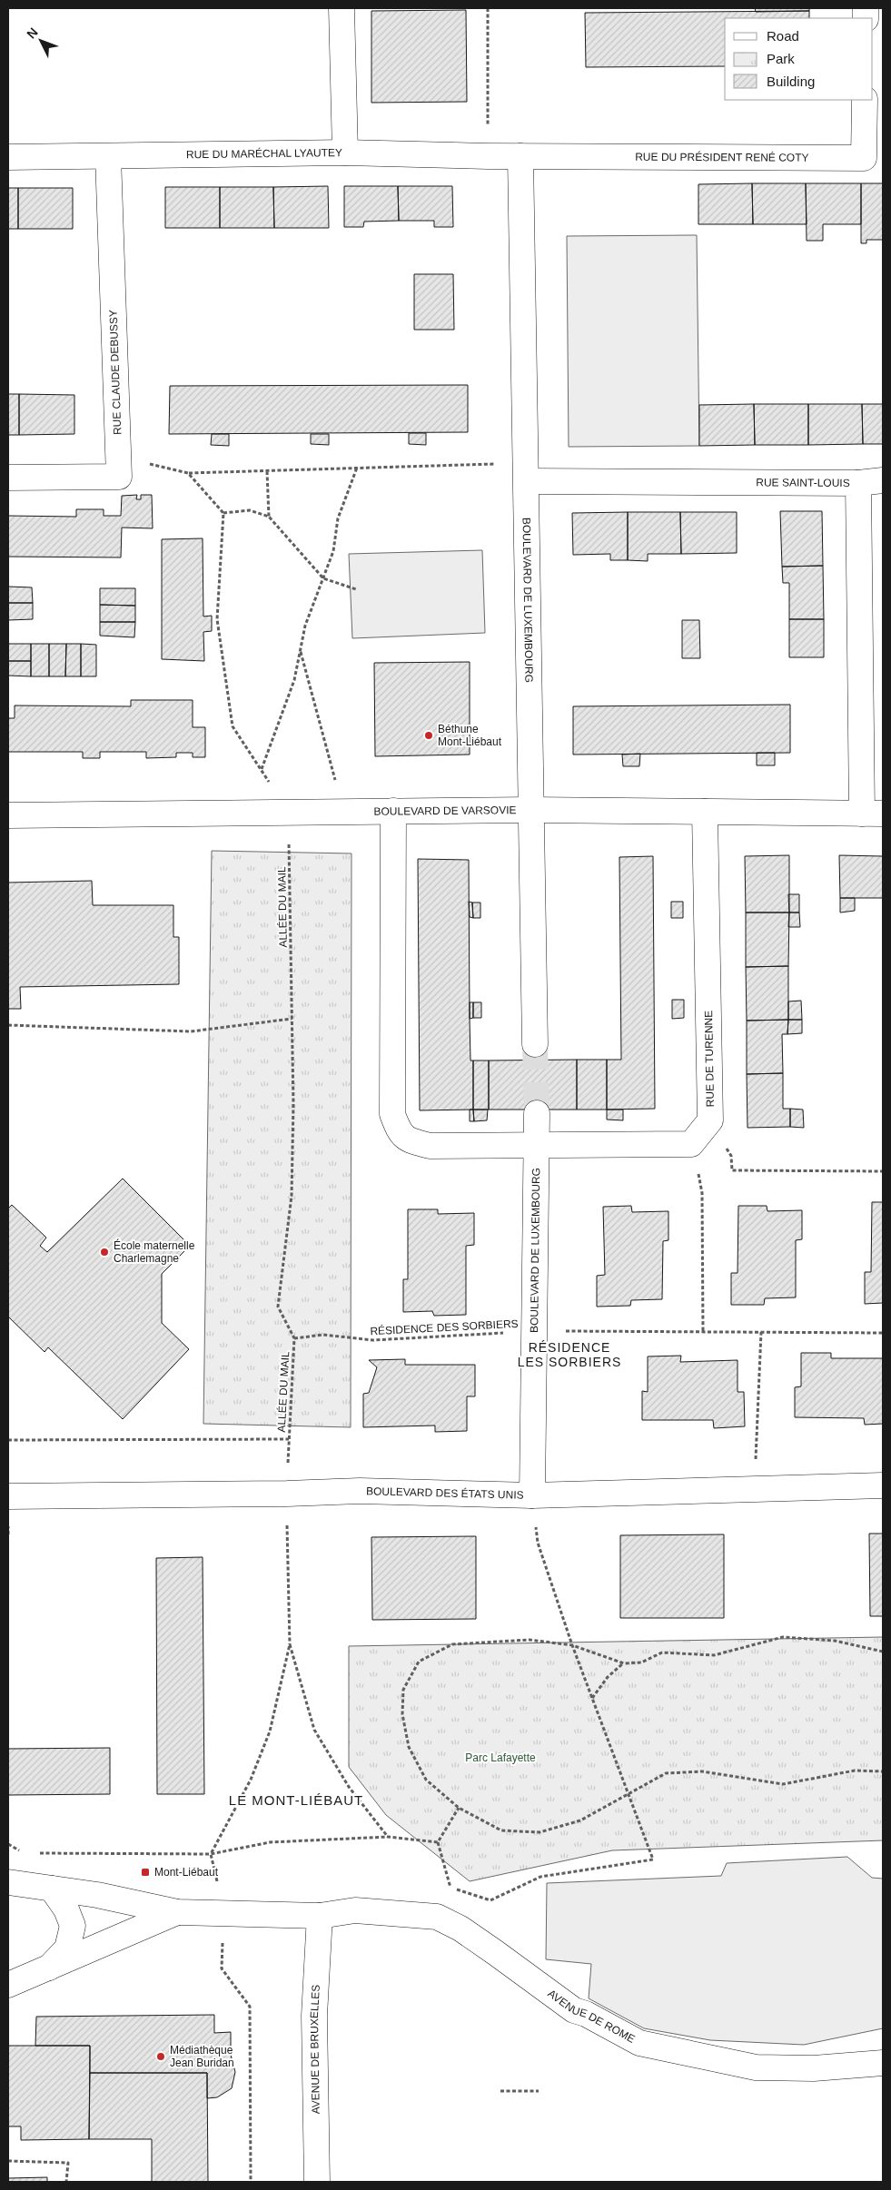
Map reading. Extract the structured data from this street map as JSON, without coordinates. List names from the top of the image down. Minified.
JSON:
{"streets":{"street":["RUE DU MARÉCHAL LYAUTEY","RUE DU PRÉSIDENT RENÉ COTY","RUE CLAUDE DEBUSSY","RUE SAINT-LOUIS","BOULEVARD DE LUXEMBOURG","BOULEVARD DE VARSOVIE","RUE DE TURENNE","BOULEVARD DES ÉTATS UNIS","AVENUE DE ROME","AVENUE DE BRUXELLES"],"path":["ALLÉE DU MAIL","RÉSIDENCE DES SORBIERS"]},"crossings":[["RUE DU MARÉCHAL LYAUTEY","RUE DU PRÉSIDENT RENÉ COTY"],["RUE DU MARÉCHAL LYAUTEY","RUE CLAUDE DEBUSSY"],["RUE DU MARÉCHAL LYAUTEY","BOULEVARD DE LUXEMBOURG"],["RUE DU PRÉSIDENT RENÉ COTY","BOULEVARD DE LUXEMBOURG"],["RUE SAINT-LOUIS","BOULEVARD DE LUXEMBOURG"],["RUE SAINT-LOUIS","BOULEVARD DE VARSOVIE"],["BOULEVARD DE LUXEMBOURG","BOULEVARD DE VARSOVIE"],["BOULEVARD DE LUXEMBOURG","RÉSIDENCE DES SORBIERS"],["BOULEVARD DE LUXEMBOURG","BOULEVARD DES ÉTATS UNIS"],["BOULEVARD DE VARSOVIE","ALLÉE DU MAIL"],["BOULEVARD DE VARSOVIE","RUE DE TURENNE"],["ALLÉE DU MAIL","RÉSIDENCE DES SORBIERS"],["AVENUE DE ROME","AVENUE DE BRUXELLES"]],"districts":["RÉSIDENCE LES SORBIERS","LE MONT-LIÉBAUT"],"parks":["Parc Lafayette"],"places":{"other":["Béthune Mont-Liébaut","École maternelle Charlemagne","Médiathèque Jean Buridan"],"transit":["Mont-Liébaut"]},"legend":["Road","Park","Building"],"north":"top left"}
